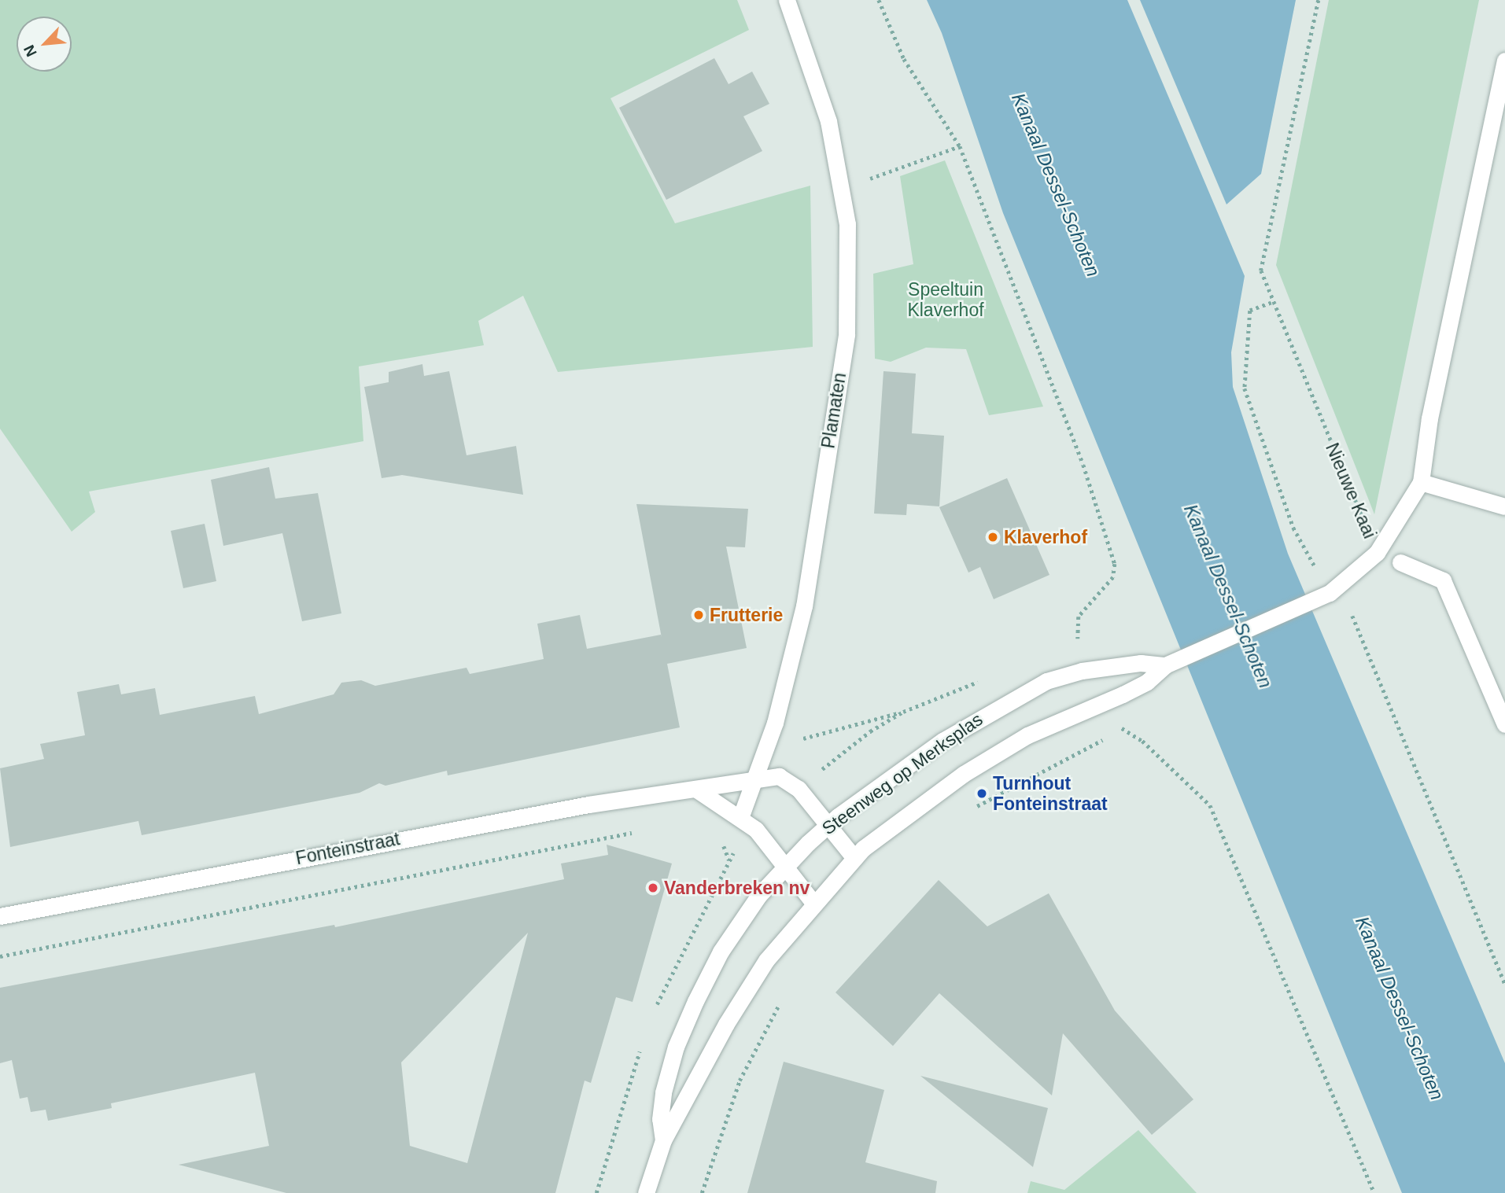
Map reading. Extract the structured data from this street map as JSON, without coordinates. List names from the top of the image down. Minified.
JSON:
{"streets":{"street":["Plamaten","Nieuwe Kaai","Steenweg op Merksplas","Fonteinstraat"]},"crossings":[["Plamaten","Fonteinstraat"],["Nieuwe Kaai","Steenweg op Merksplas"],["Steenweg op Merksplas","Fonteinstraat"]],"water":["Kanaal Dessel-Schoten"],"parks":["Speeltuin Klaverhof"],"places":["Klaverhof","Frutterie","Turnhout Fonteinstraat","Vanderbreken nv"],"north":"bottom left"}
